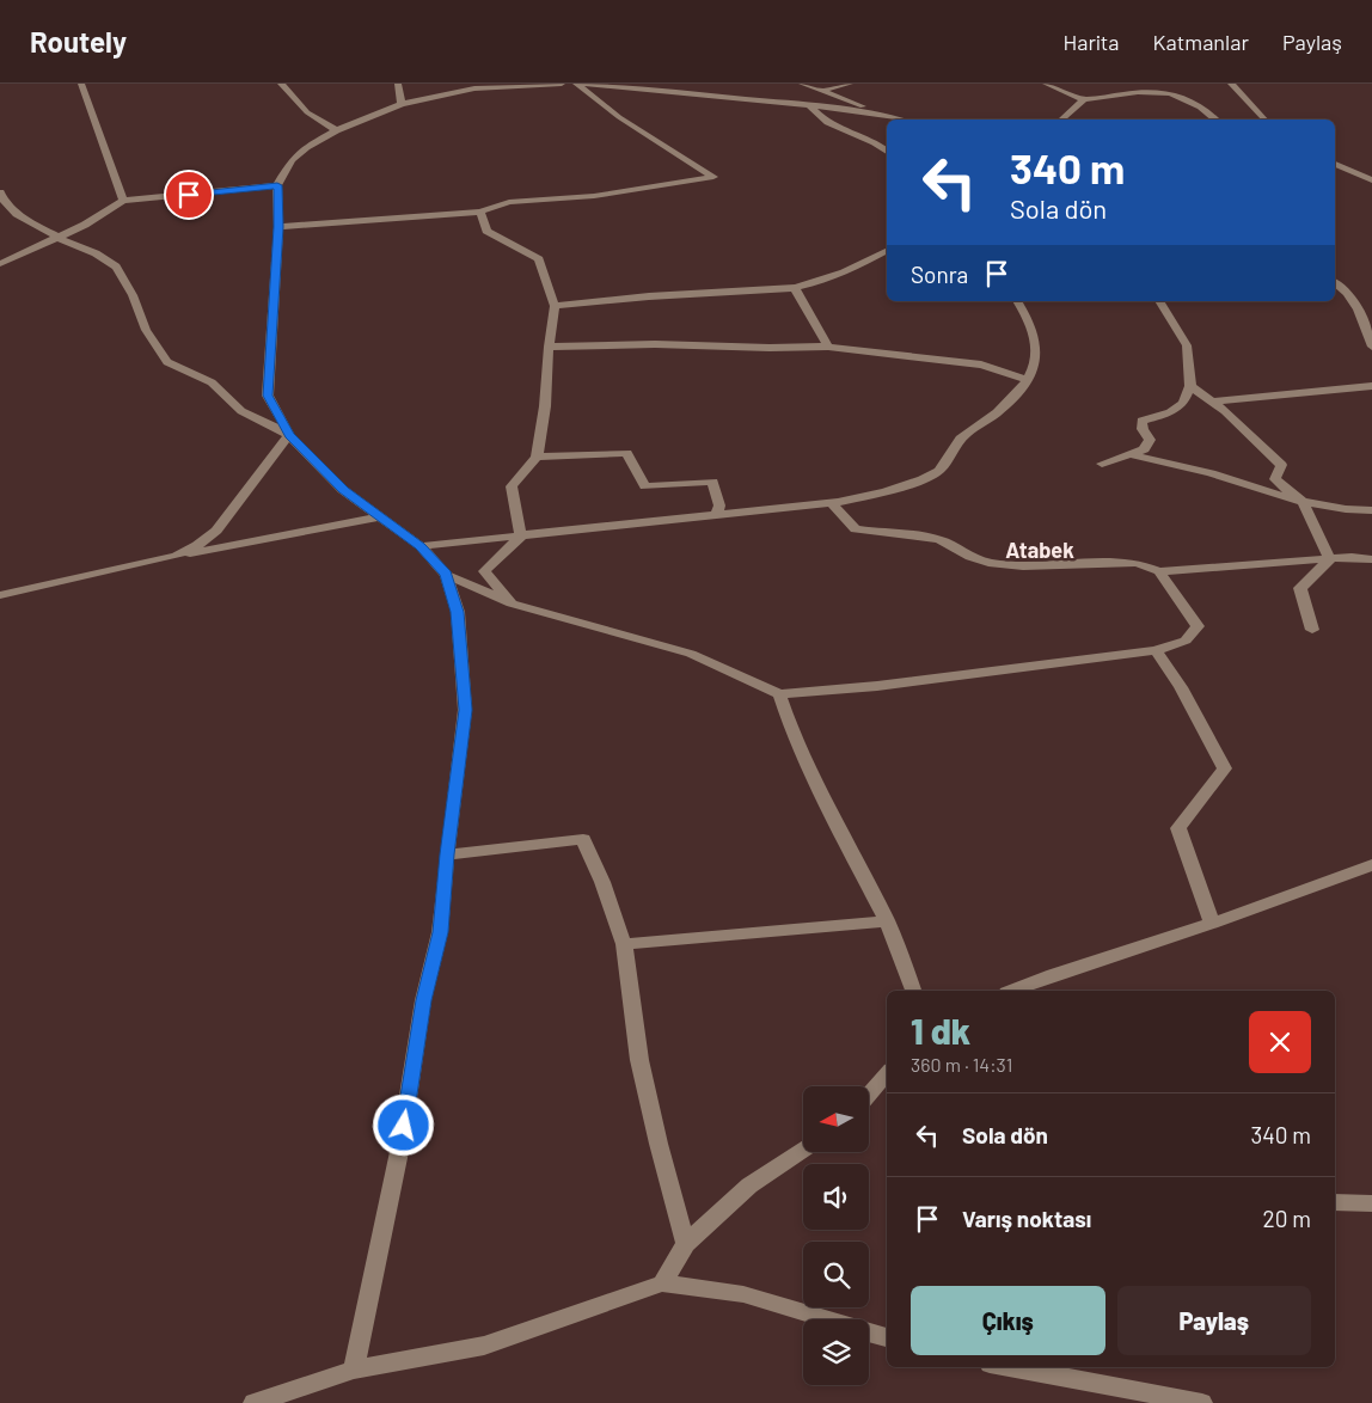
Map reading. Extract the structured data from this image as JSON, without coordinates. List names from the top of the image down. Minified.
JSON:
{"districts":["Atabek"],"north":"left","page":{"header":"Routely","nav":["Harita","Katmanlar","Paylaş"],"turn":["340 m","Sola dön"],"then":"Sonra","heading":["1 dk","360 m · 14:31"],"list":[{"name":"Sola dön","value":"340 m"},{"name":"Varış noktası","value":"20 m"}],"buttons":["Çıkış","Paylaş"]}}
